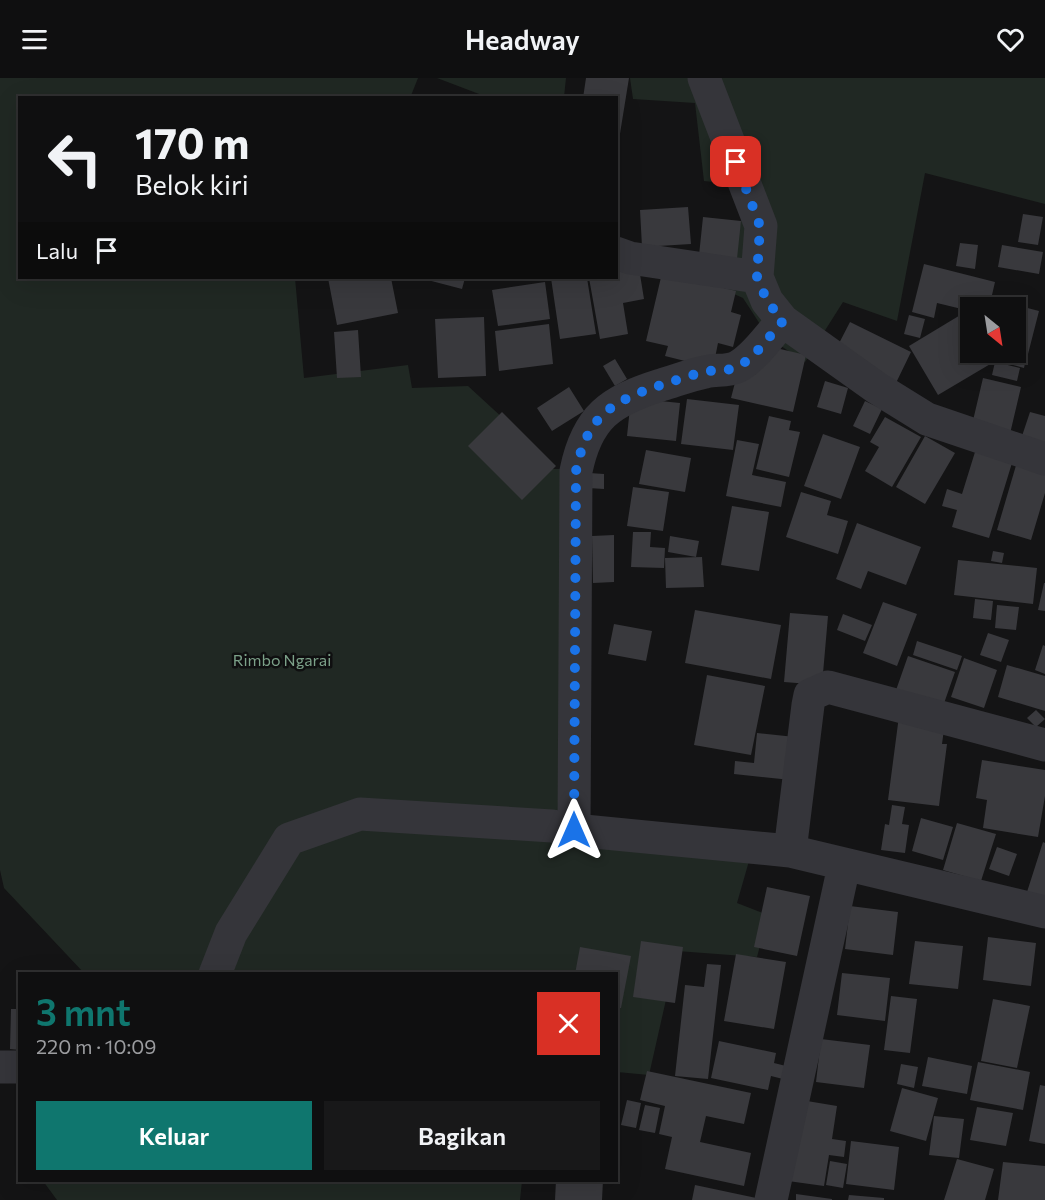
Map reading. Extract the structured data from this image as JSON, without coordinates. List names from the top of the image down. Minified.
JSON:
{"parks":["Rimbo Ngarai"],"north":"bottom right","page":{"header":"Headway","turn":["170 m","Belok kiri"],"then":"Lalu","heading":["3 mnt","220 m · 10:09"],"buttons":["Keluar","Bagikan"]}}
